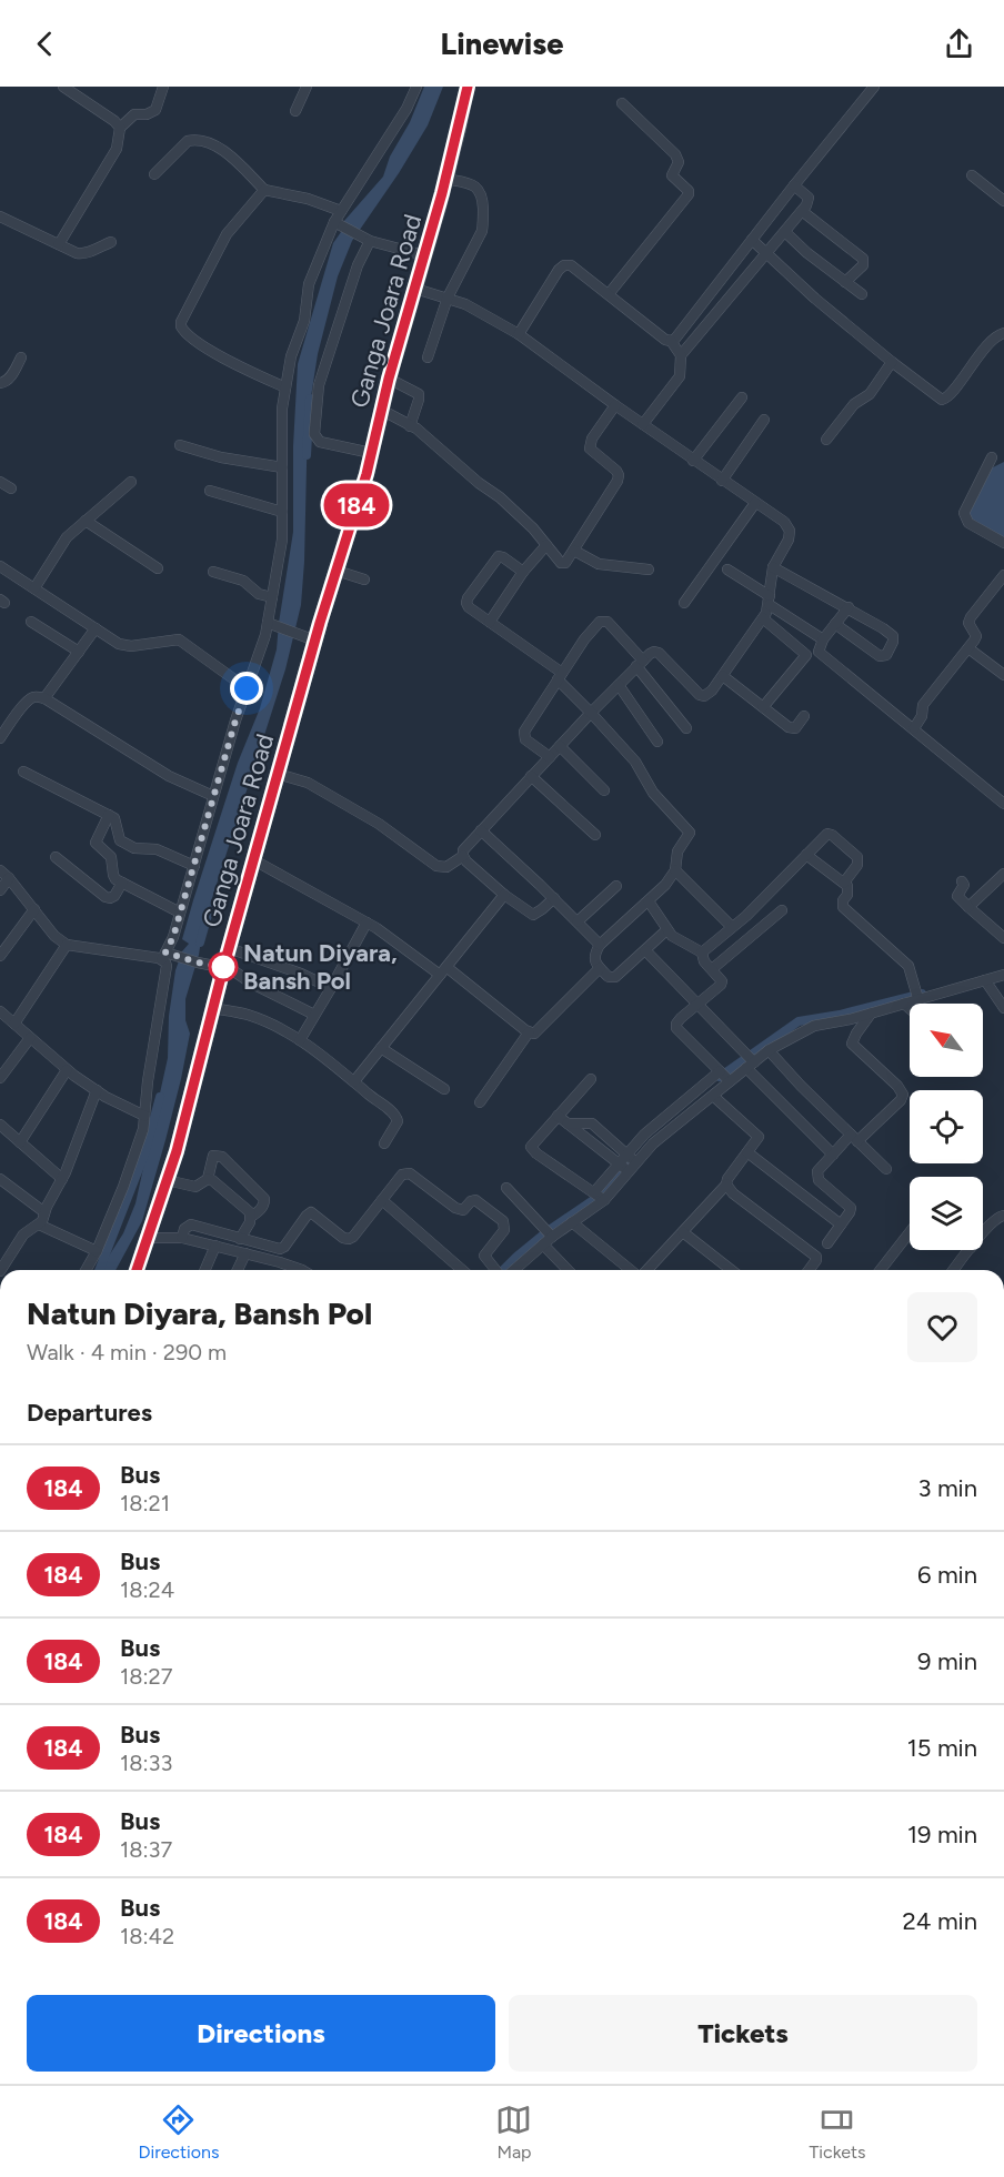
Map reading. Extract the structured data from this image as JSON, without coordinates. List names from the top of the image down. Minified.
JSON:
{"streets":{"main road":["Ganga Joara Road"]},"places":["Natun Diyara, Bansh Pol"],"lines":["bus line 184"],"north":"top left","page":{"header":"Linewise","on_map":"184","heading":[["Natun Diyara, Bansh Pol","Walk · 4 min · 290 m"],"Departures"],"list":[{"mark":"184","name":"Bus","note":"18:21","value":"3 min"},{"mark":"184","name":"Bus","note":"18:24","value":"6 min"},{"mark":"184","name":"Bus","note":"18:27","value":"9 min"},{"mark":"184","name":"Bus","note":"18:33","value":"15 min"},{"mark":"184","name":"Bus","note":"18:37","value":"19 min"},{"mark":"184","name":"Bus","note":"18:42","value":"24 min"}],"buttons":["Directions","Tickets"],"tabs":["Directions","Map","Tickets"]}}
